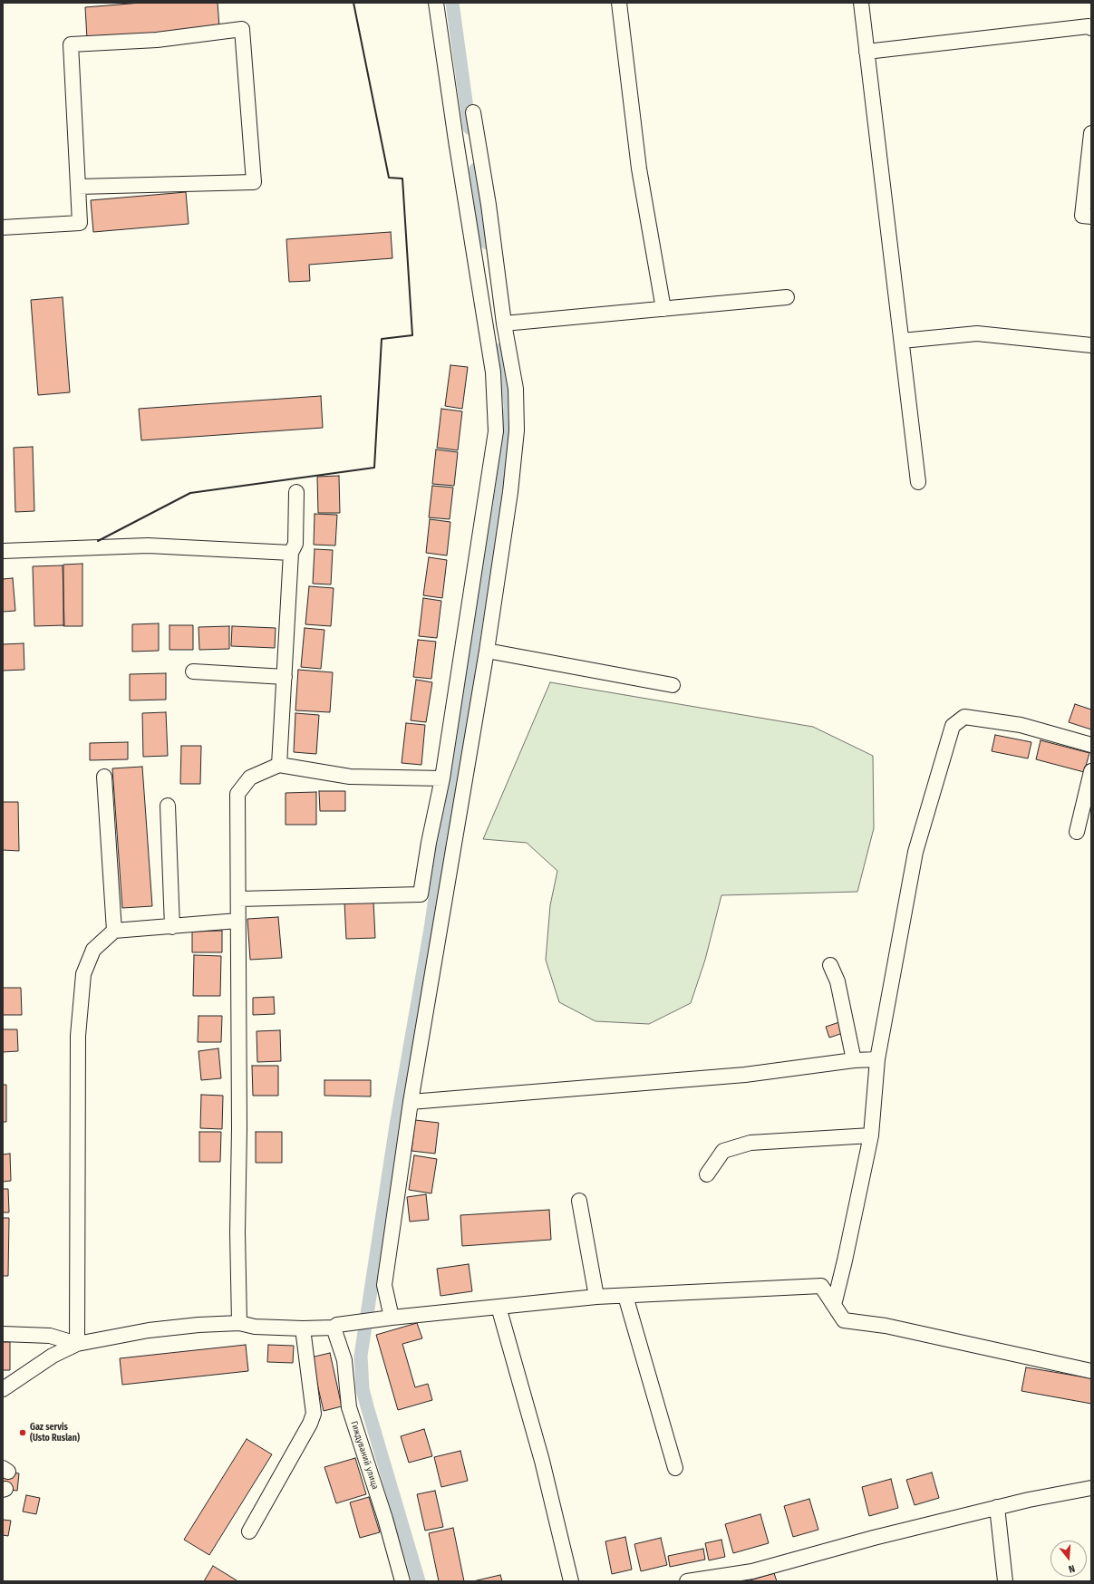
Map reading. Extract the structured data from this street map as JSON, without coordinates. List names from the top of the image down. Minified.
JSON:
{"streets":{"street":["Гиждуваний улица"]},"places":["Gaz servis (Usto Ruslan)"],"north":"bottom"}
